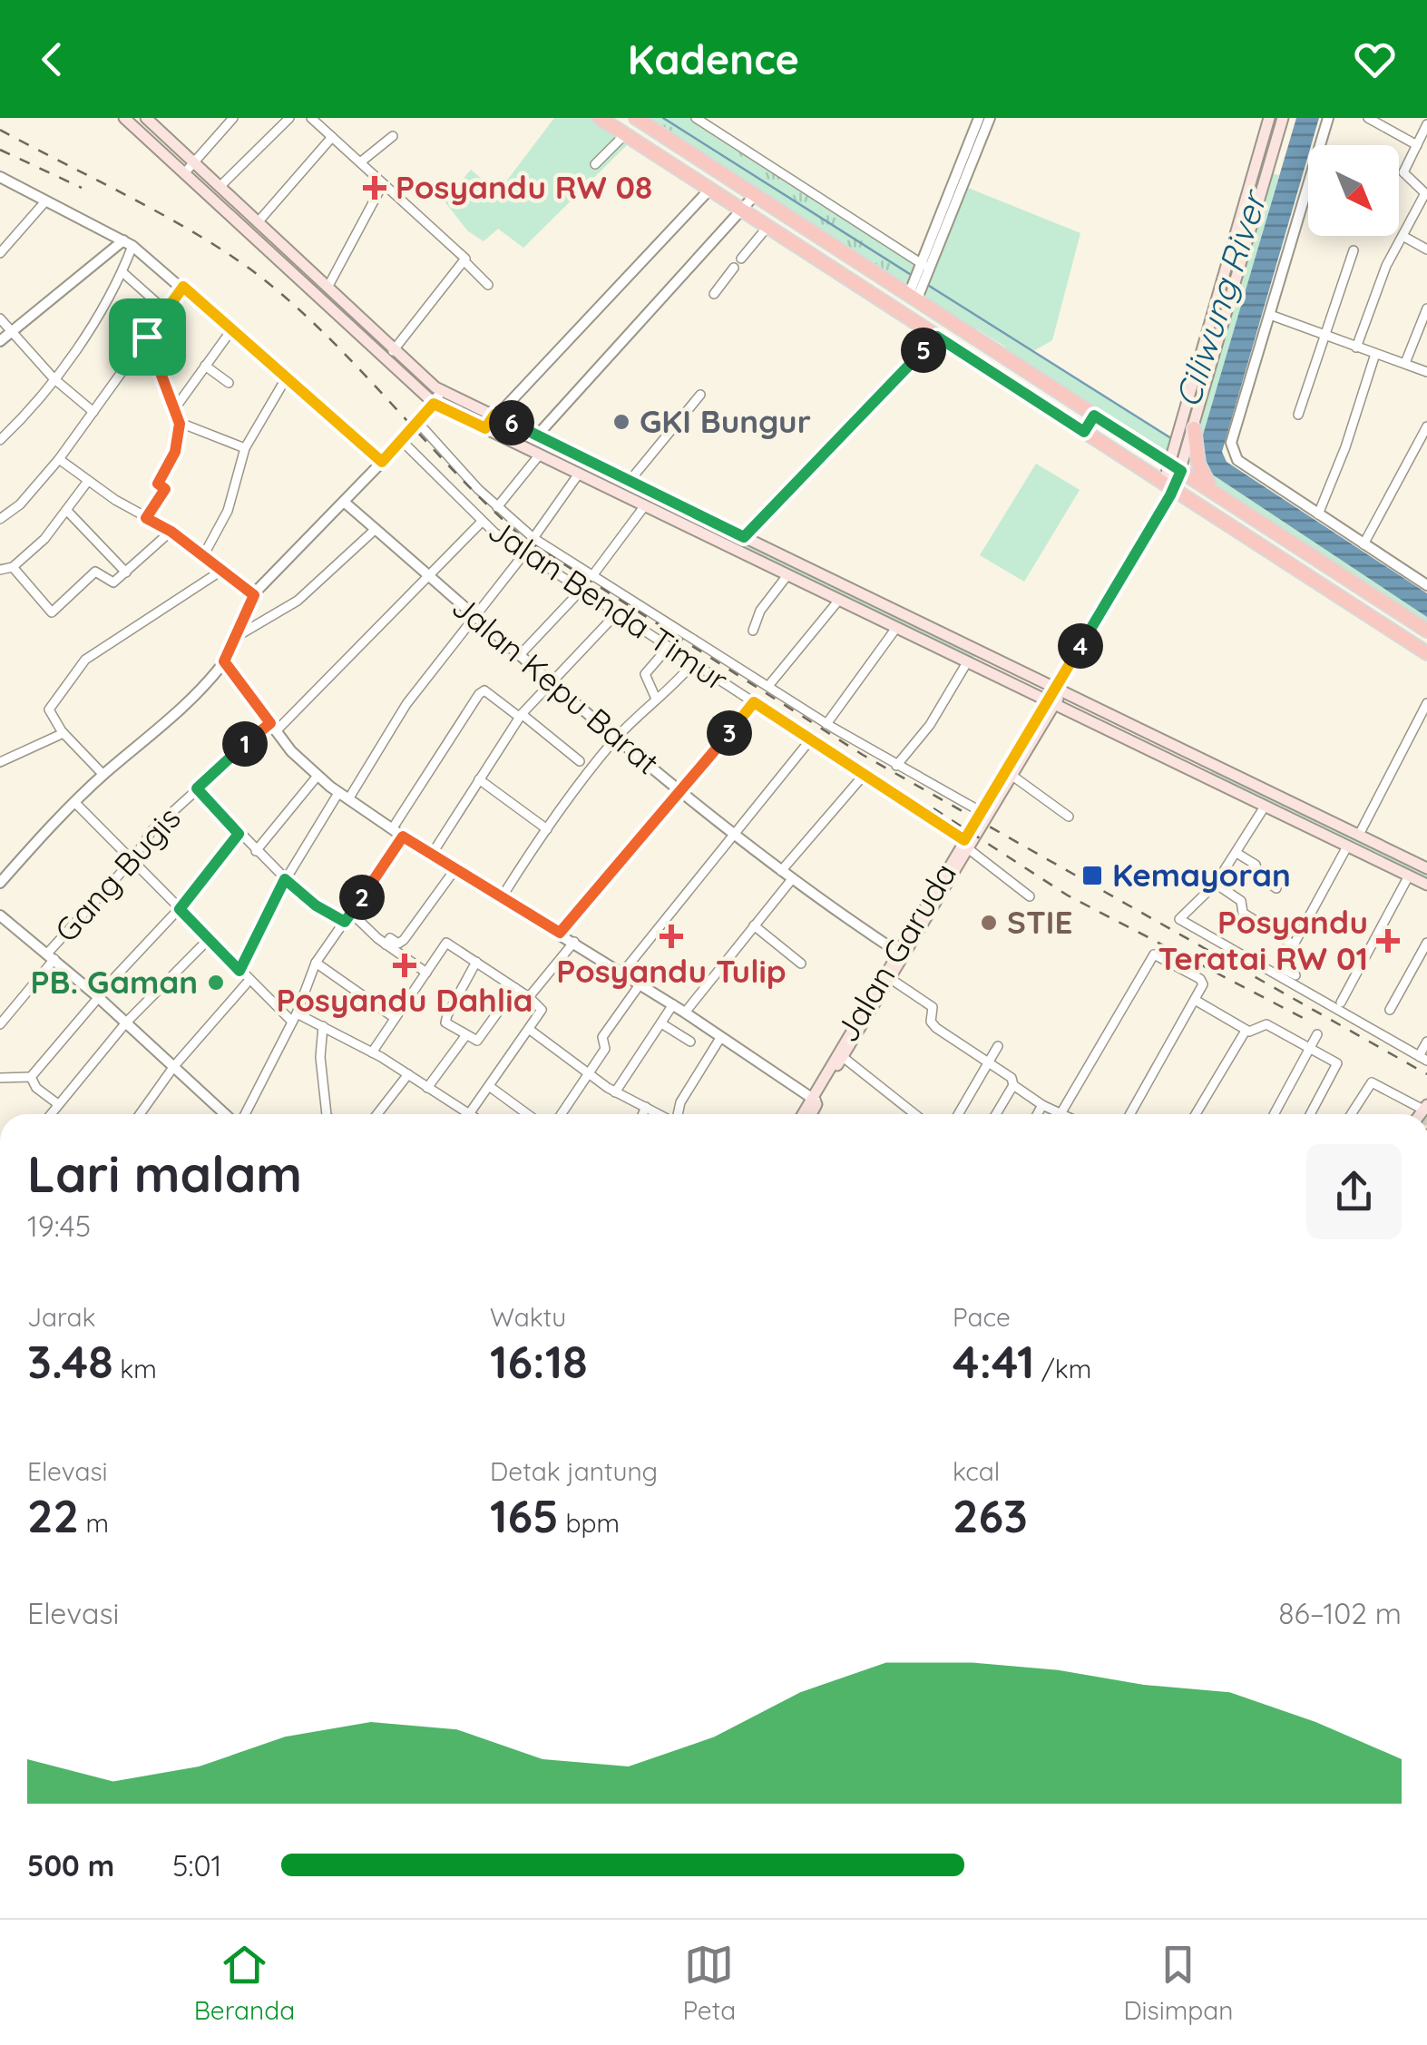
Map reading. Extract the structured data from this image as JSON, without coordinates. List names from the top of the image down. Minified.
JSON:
{"streets":{"main road":["Jalan Garuda"],"street":["Jalan Benda Timur","Jalan Kepu Barat","Gang Bugis"]},"crossings":[["Jalan Benda Timur","Gang Bugis"],["Jalan Benda Timur","Jalan Garuda"],["Jalan Kepu Barat","Gang Bugis"],["Jalan Kepu Barat","Jalan Garuda"]],"water":["Ciliwung River"],"places":{"health":["Posyandu RW 08","Posyandu Tulip","Posyandu Teratai RW 01","Posyandu Dahlia"],"other":["GKI Bungur","STIE","PB. Gaman"],"transit":["Kemayoran"]},"north":"bottom right","page":{"header":"Kadence","pins":["5","6","4","3","1","2"],"heading":["Lari malam","19:45"],"stats":[["Jarak","3.48 km"],["Waktu","16:18"],["Pace","4:41 /km"],["Elevasi","22 m"],["Detak jantung","165 bpm"],["kcal","263"]],"chart":["Elevasi","86–102 m"],"list":[{"name":"500 m","note":"5:01"}],"tabs":["Beranda","Peta","Disimpan"]}}
